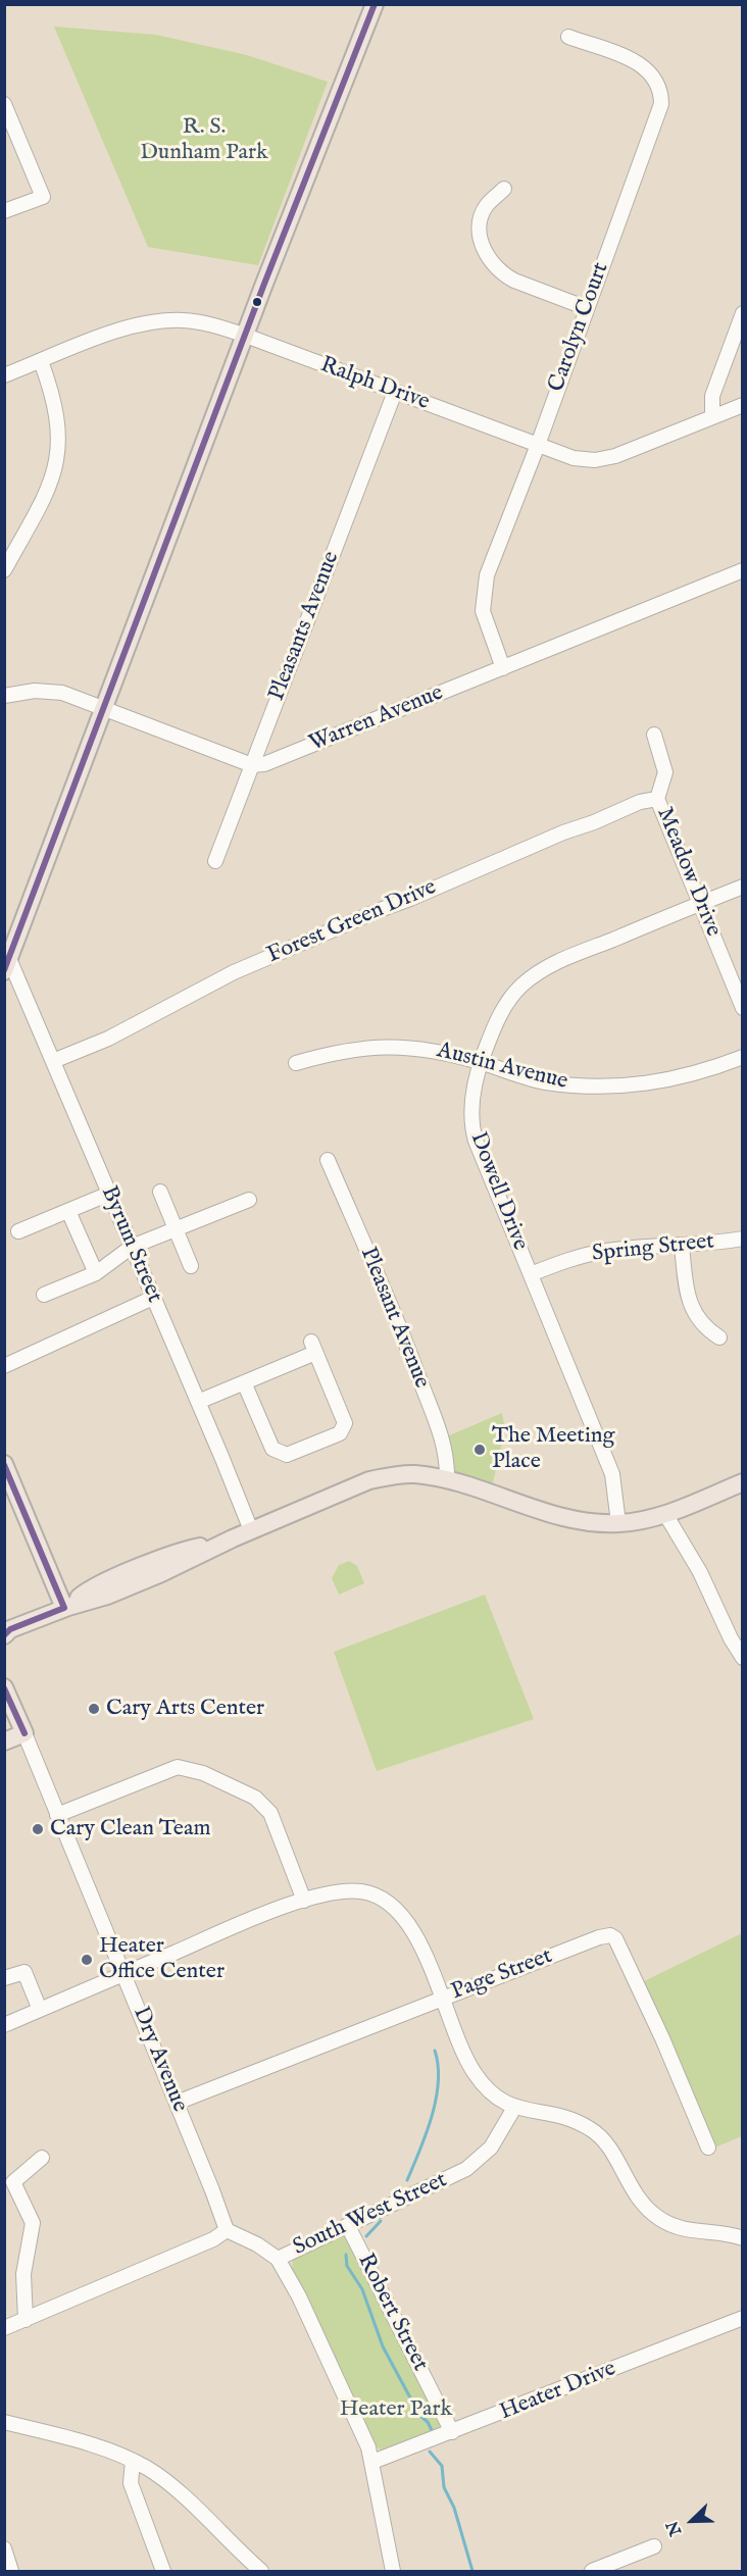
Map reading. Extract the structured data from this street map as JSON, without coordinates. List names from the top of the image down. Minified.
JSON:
{"streets":{"main road":["Dry Avenue"],"street":["Carolyn Court","Ralph Drive","Pleasants Avenue","Warren Avenue","Meadow Drive","Forest Green Drive","Austin Avenue","Dowell Drive","Byrum Street","Spring Street","Pleasant Avenue","Page Street","South West Street","Robert Street","Heater Drive"]},"crossings":[["Carolyn Court","Ralph Drive"],["Carolyn Court","Warren Avenue"],["Ralph Drive","Pleasants Avenue"],["Pleasants Avenue","Warren Avenue"],["Meadow Drive","Forest Green Drive"],["Meadow Drive","Dowell Drive"],["Forest Green Drive","Byrum Street"],["Austin Avenue","Dowell Drive"],["Dowell Drive","Spring Street"],["Page Street","Dry Avenue"],["Dry Avenue","South West Street"],["South West Street","Robert Street"],["Robert Street","Heater Drive"]],"parks":["R. S. Dunham Park","Heater Park"],"places":["The Meeting Place","Cary Arts Center","Cary Clean Team","Heater Office Center"],"north":"bottom left"}
